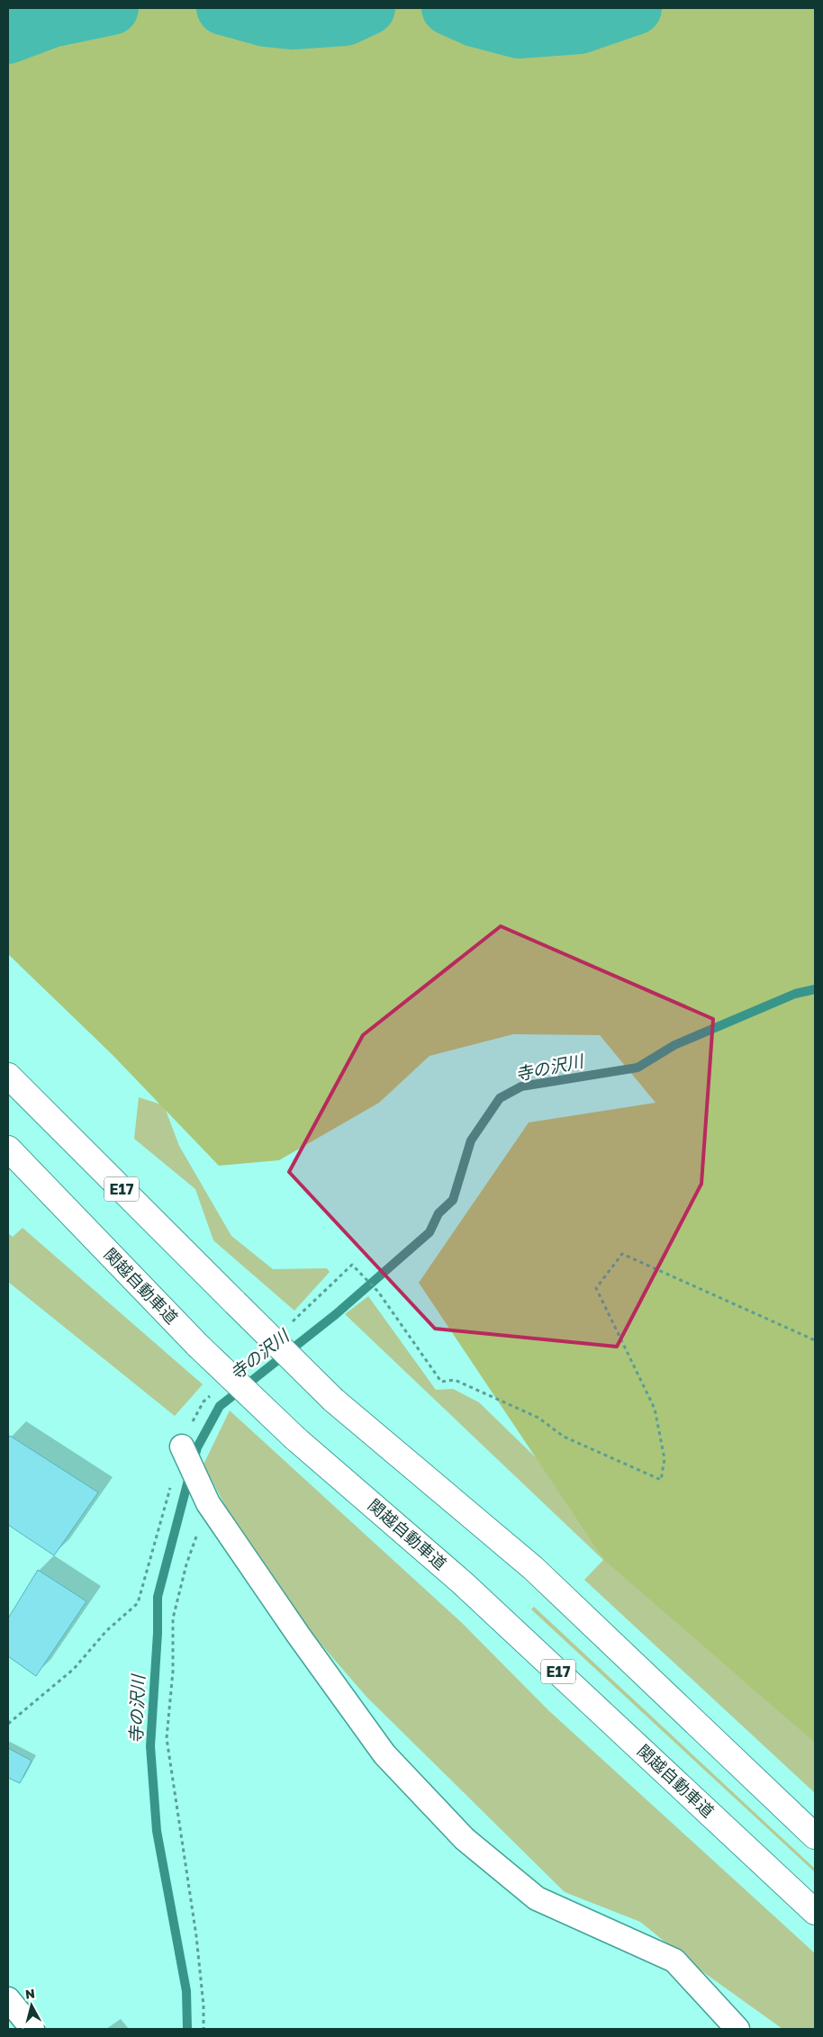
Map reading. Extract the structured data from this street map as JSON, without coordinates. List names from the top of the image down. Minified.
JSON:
{"streets":{"highway":["E17","関越自動車道"]},"water":["寺の沢川"],"north":"top"}
